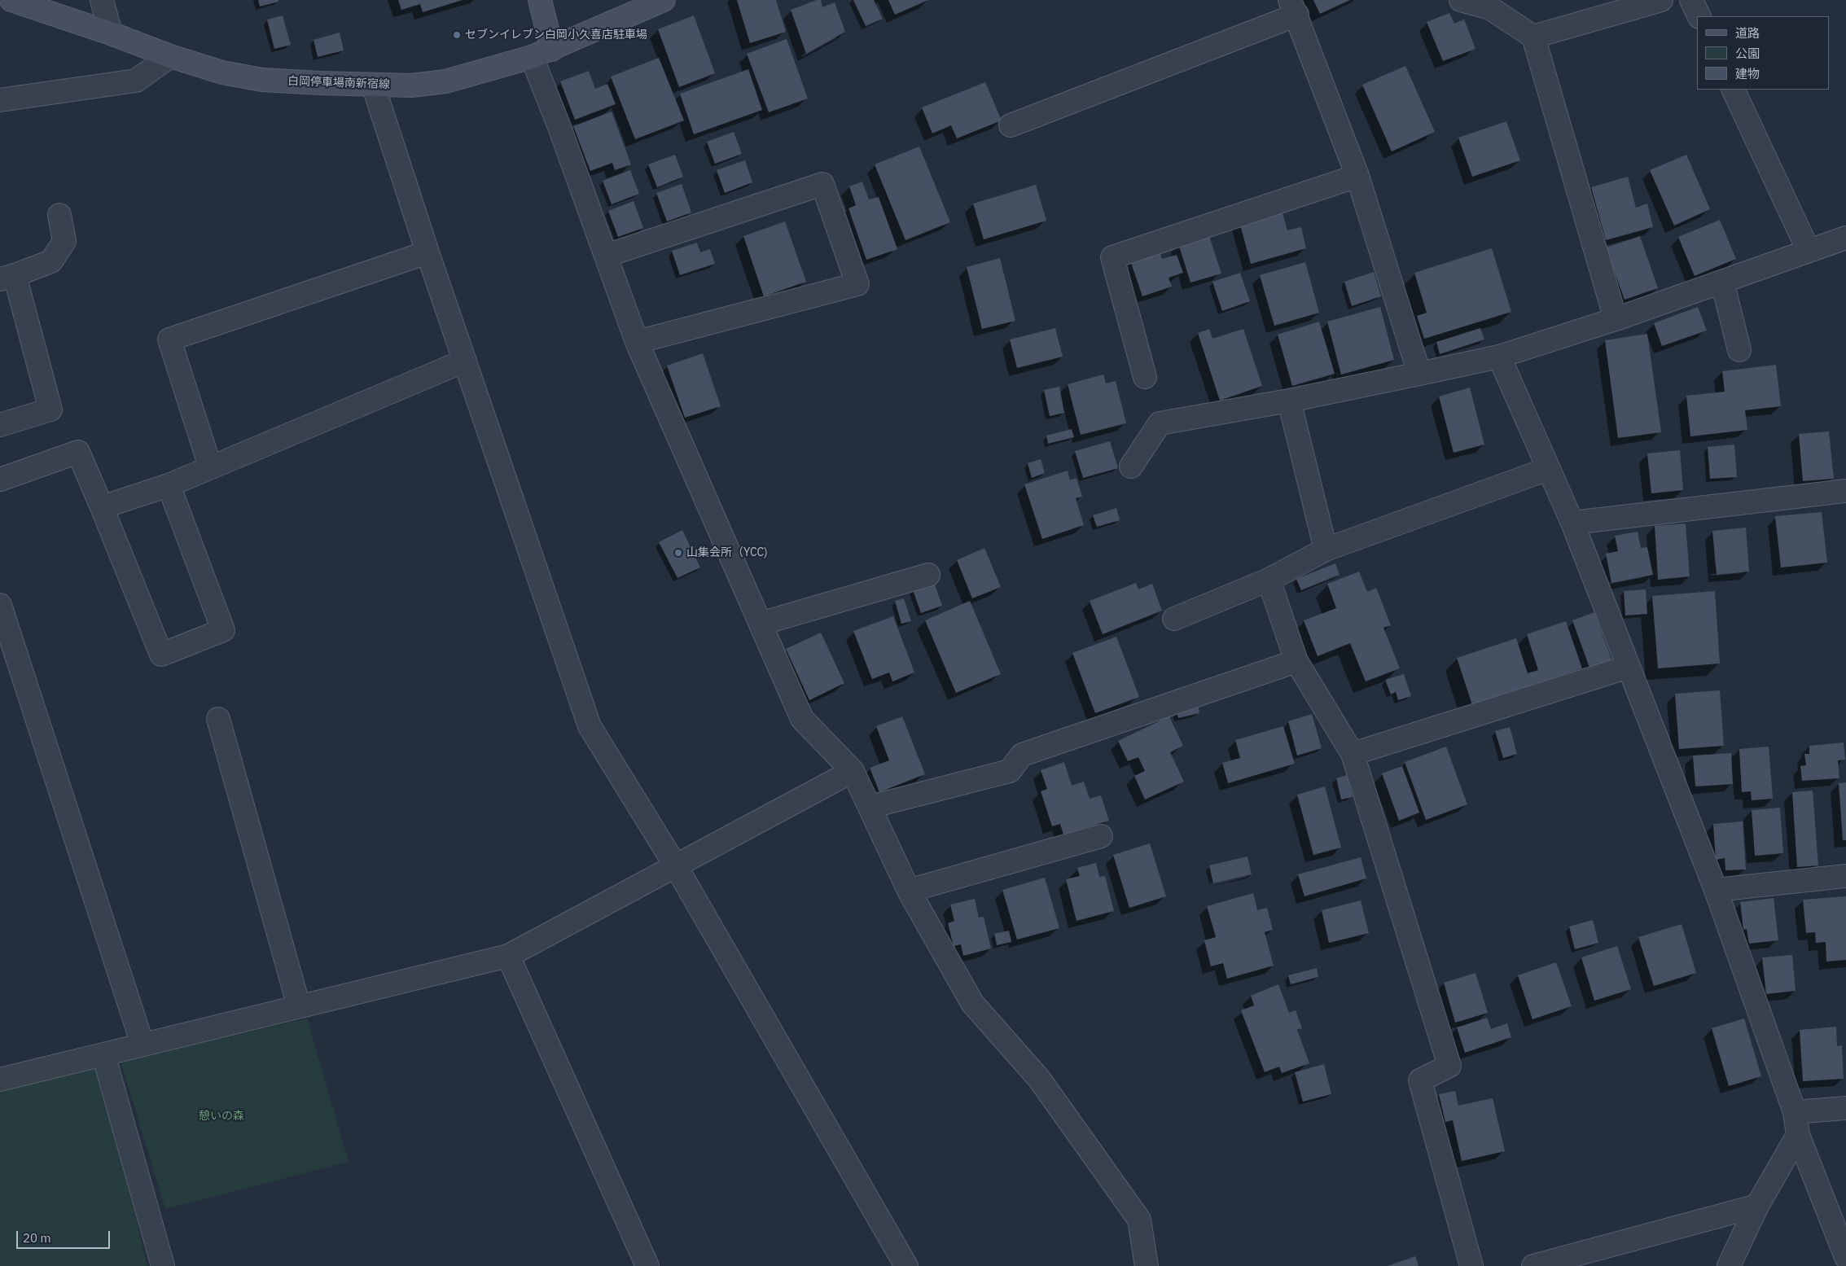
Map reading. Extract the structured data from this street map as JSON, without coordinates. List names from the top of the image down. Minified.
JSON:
{"streets":{"main road":["白岡停車場南新宿線"]},"parks":["憩いの森"],"places":["セブンイレブン白岡小久喜店駐車場","山集会所（YCC)"],"legend":["道路","公園","建物"],"scale_bar":"20 m"}
